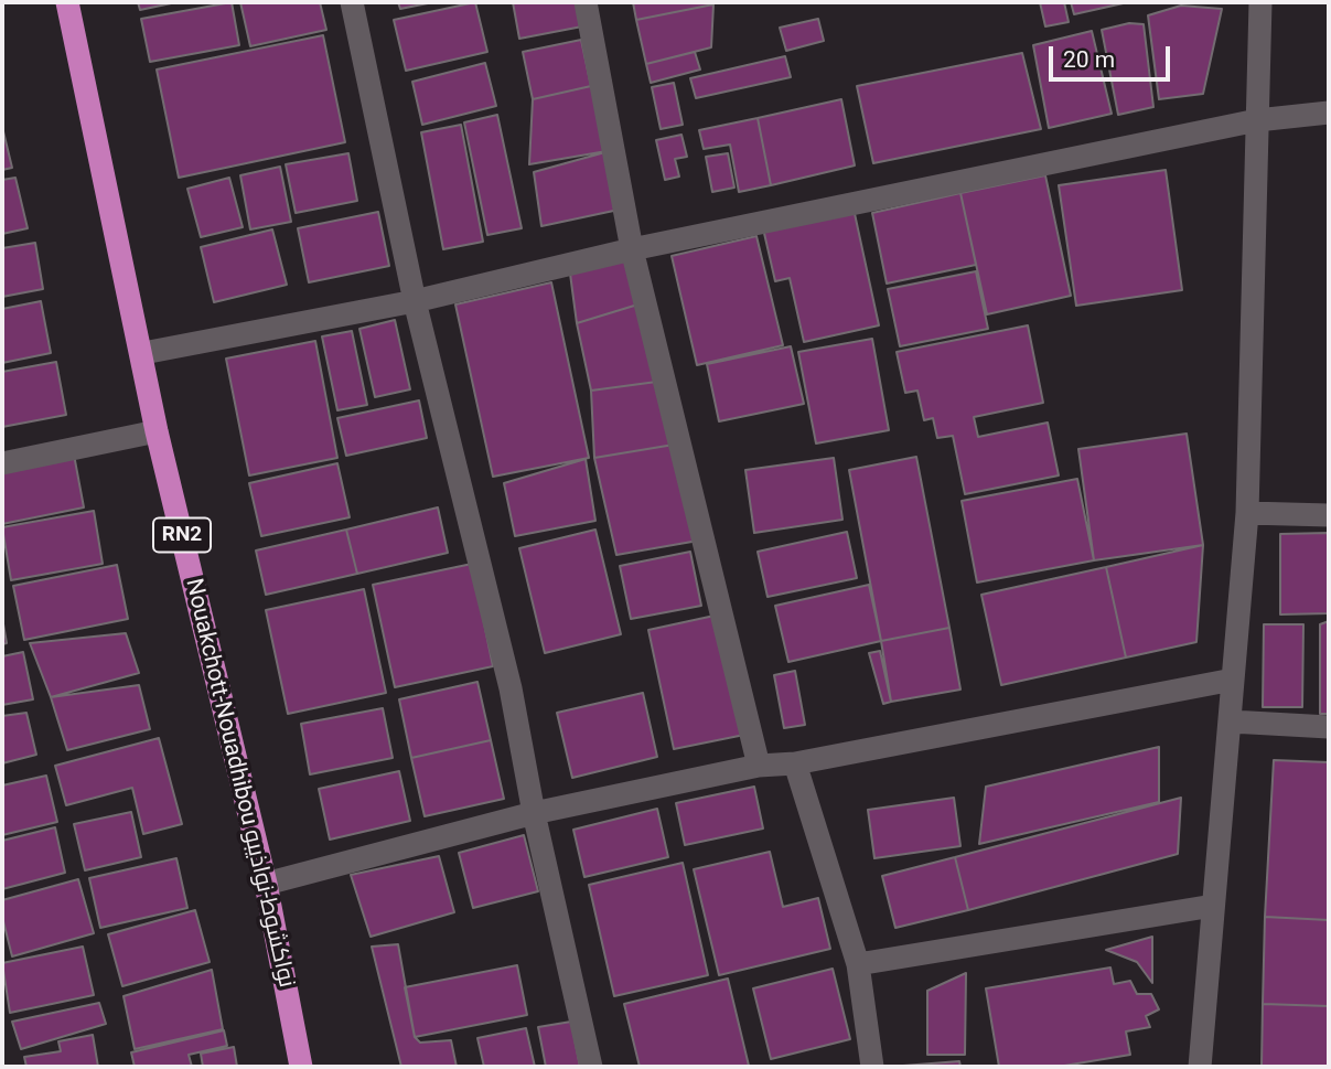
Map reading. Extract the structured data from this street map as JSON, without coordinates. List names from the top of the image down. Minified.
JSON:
{"streets":{"highway":["RN2","Nouakchott-Nouadhibou نواكشوط-نواذيبو"]},"scale_bar":"20 m"}
